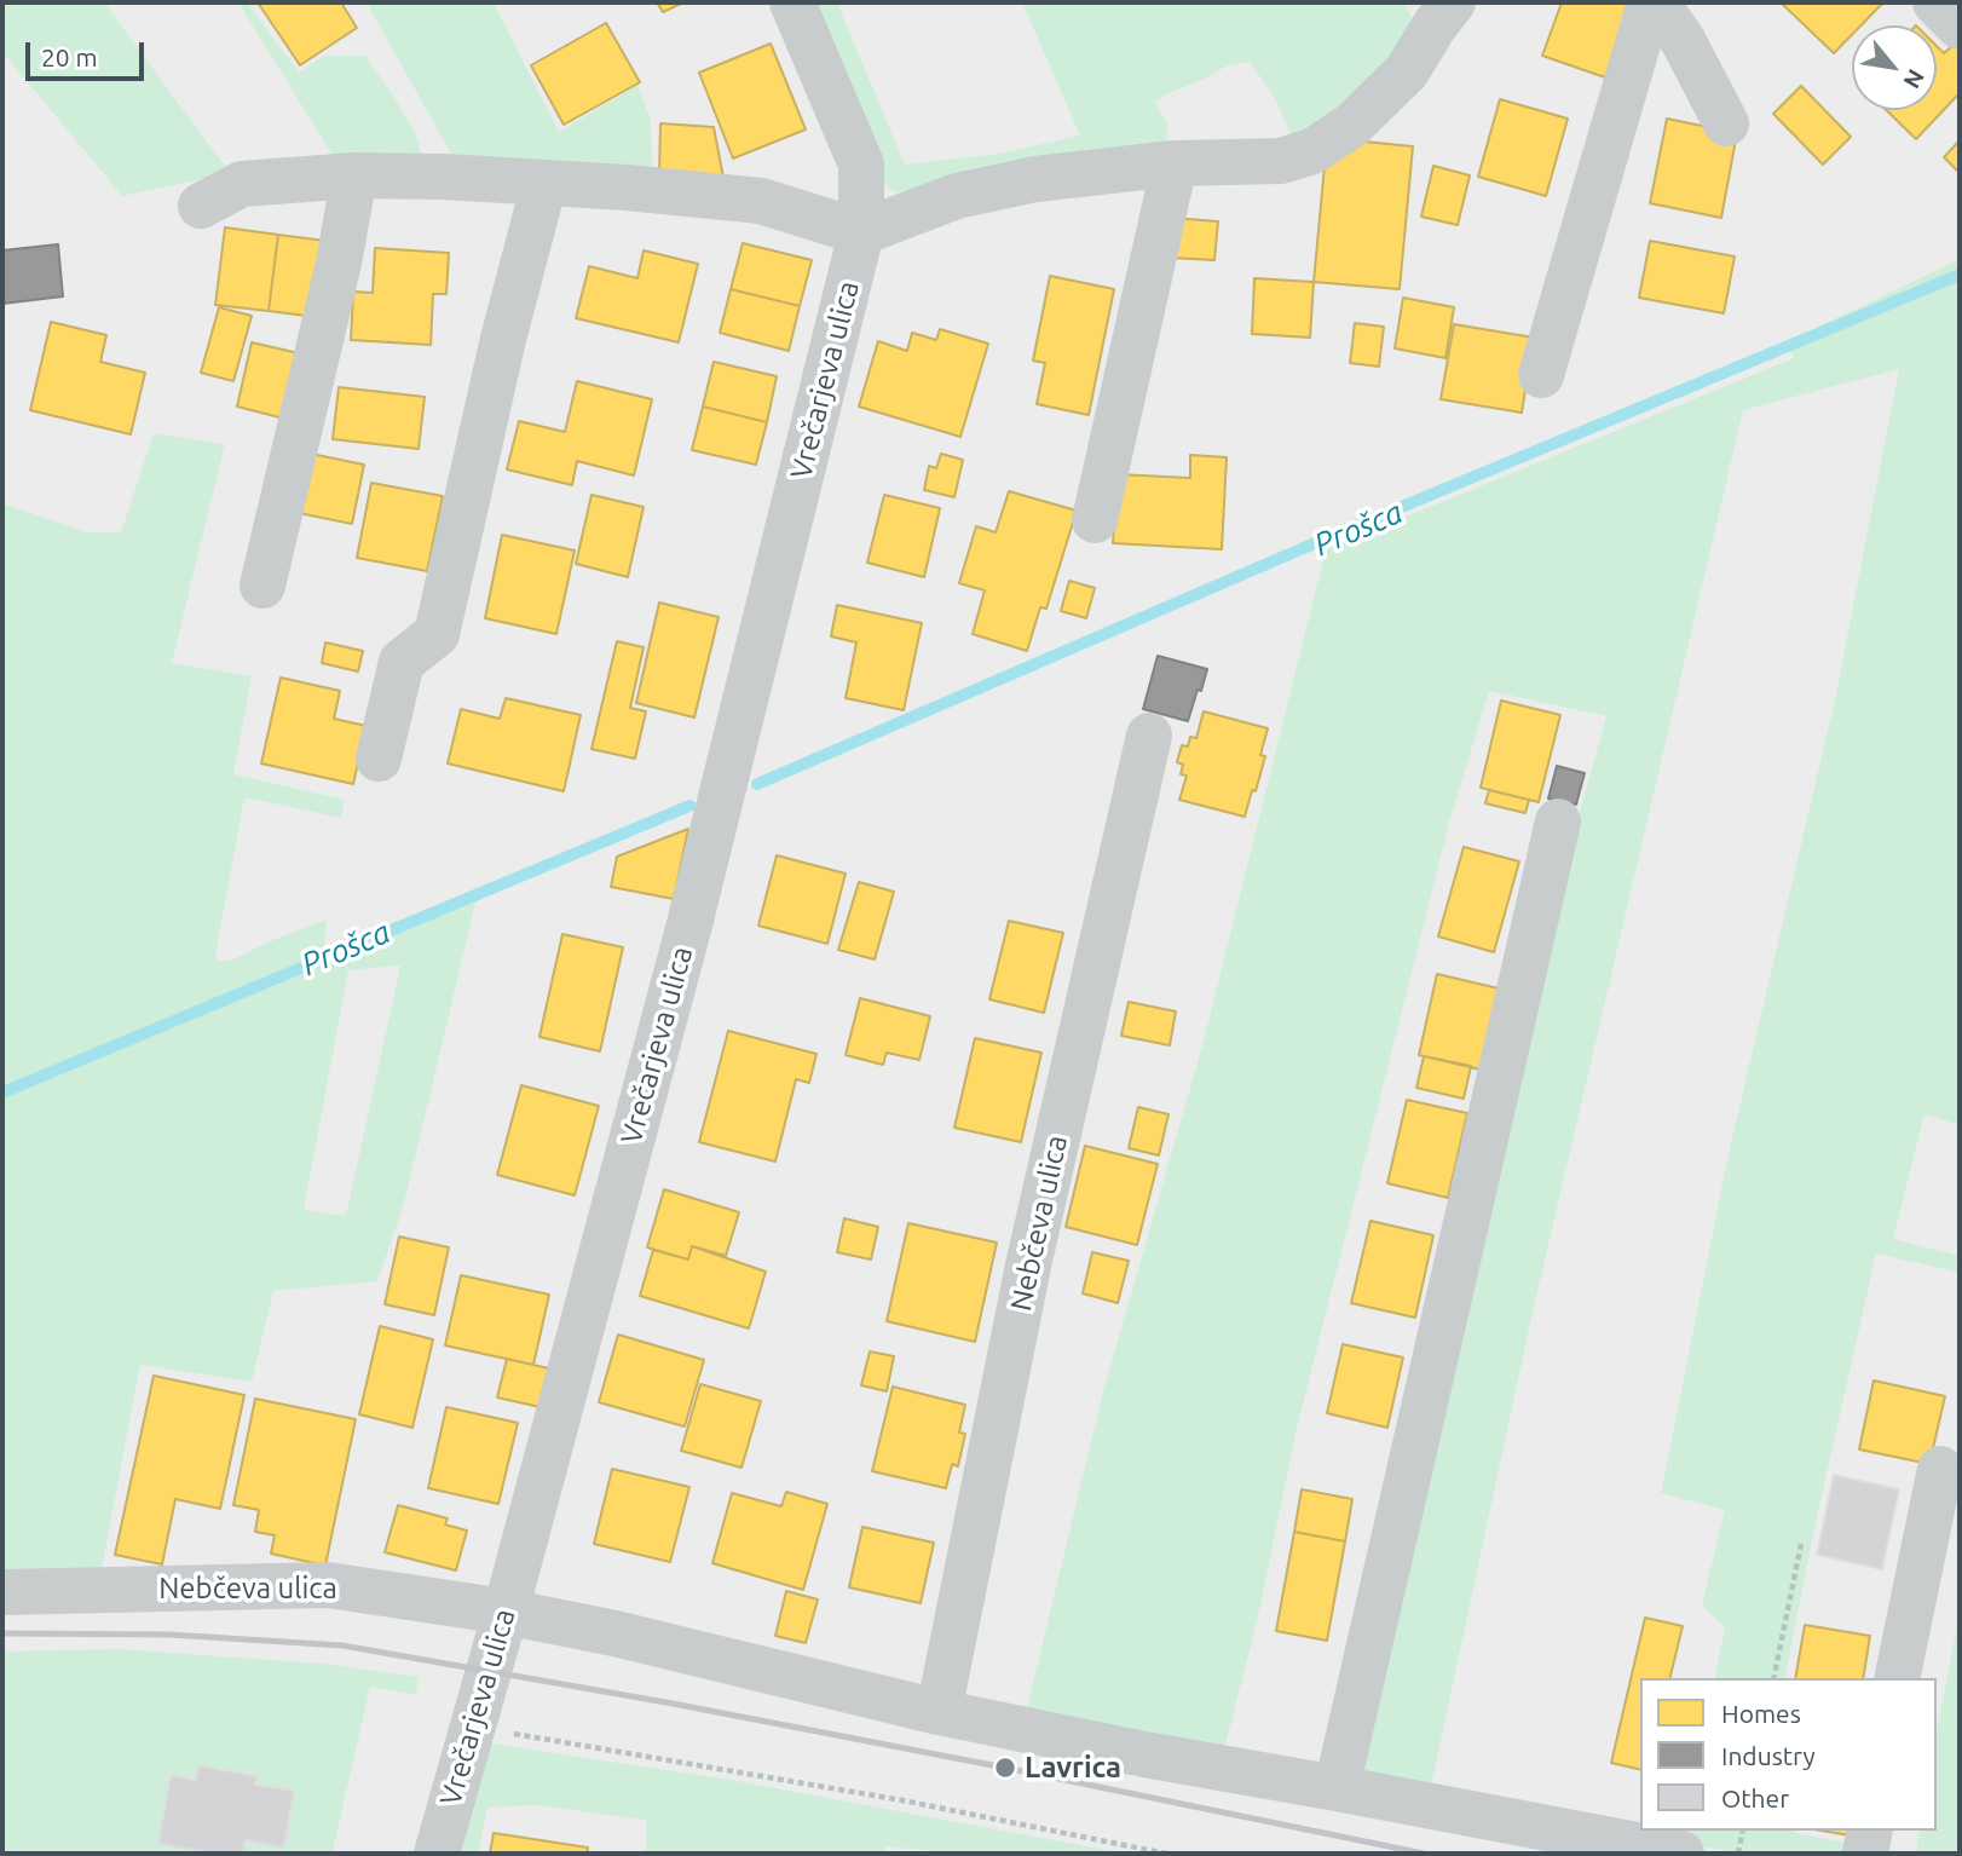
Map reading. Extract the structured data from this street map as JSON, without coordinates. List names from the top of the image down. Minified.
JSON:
{"streets":{"street":["Vrečarjeva ulica","Nebčeva ulica"]},"crossings":[["Vrečarjeva ulica","Nebčeva ulica"]],"water":["Prošca"],"places":["Lavrica"],"legend":["Homes","Industry","Other"],"scale_bar":"20 m","north":"bottom right"}
